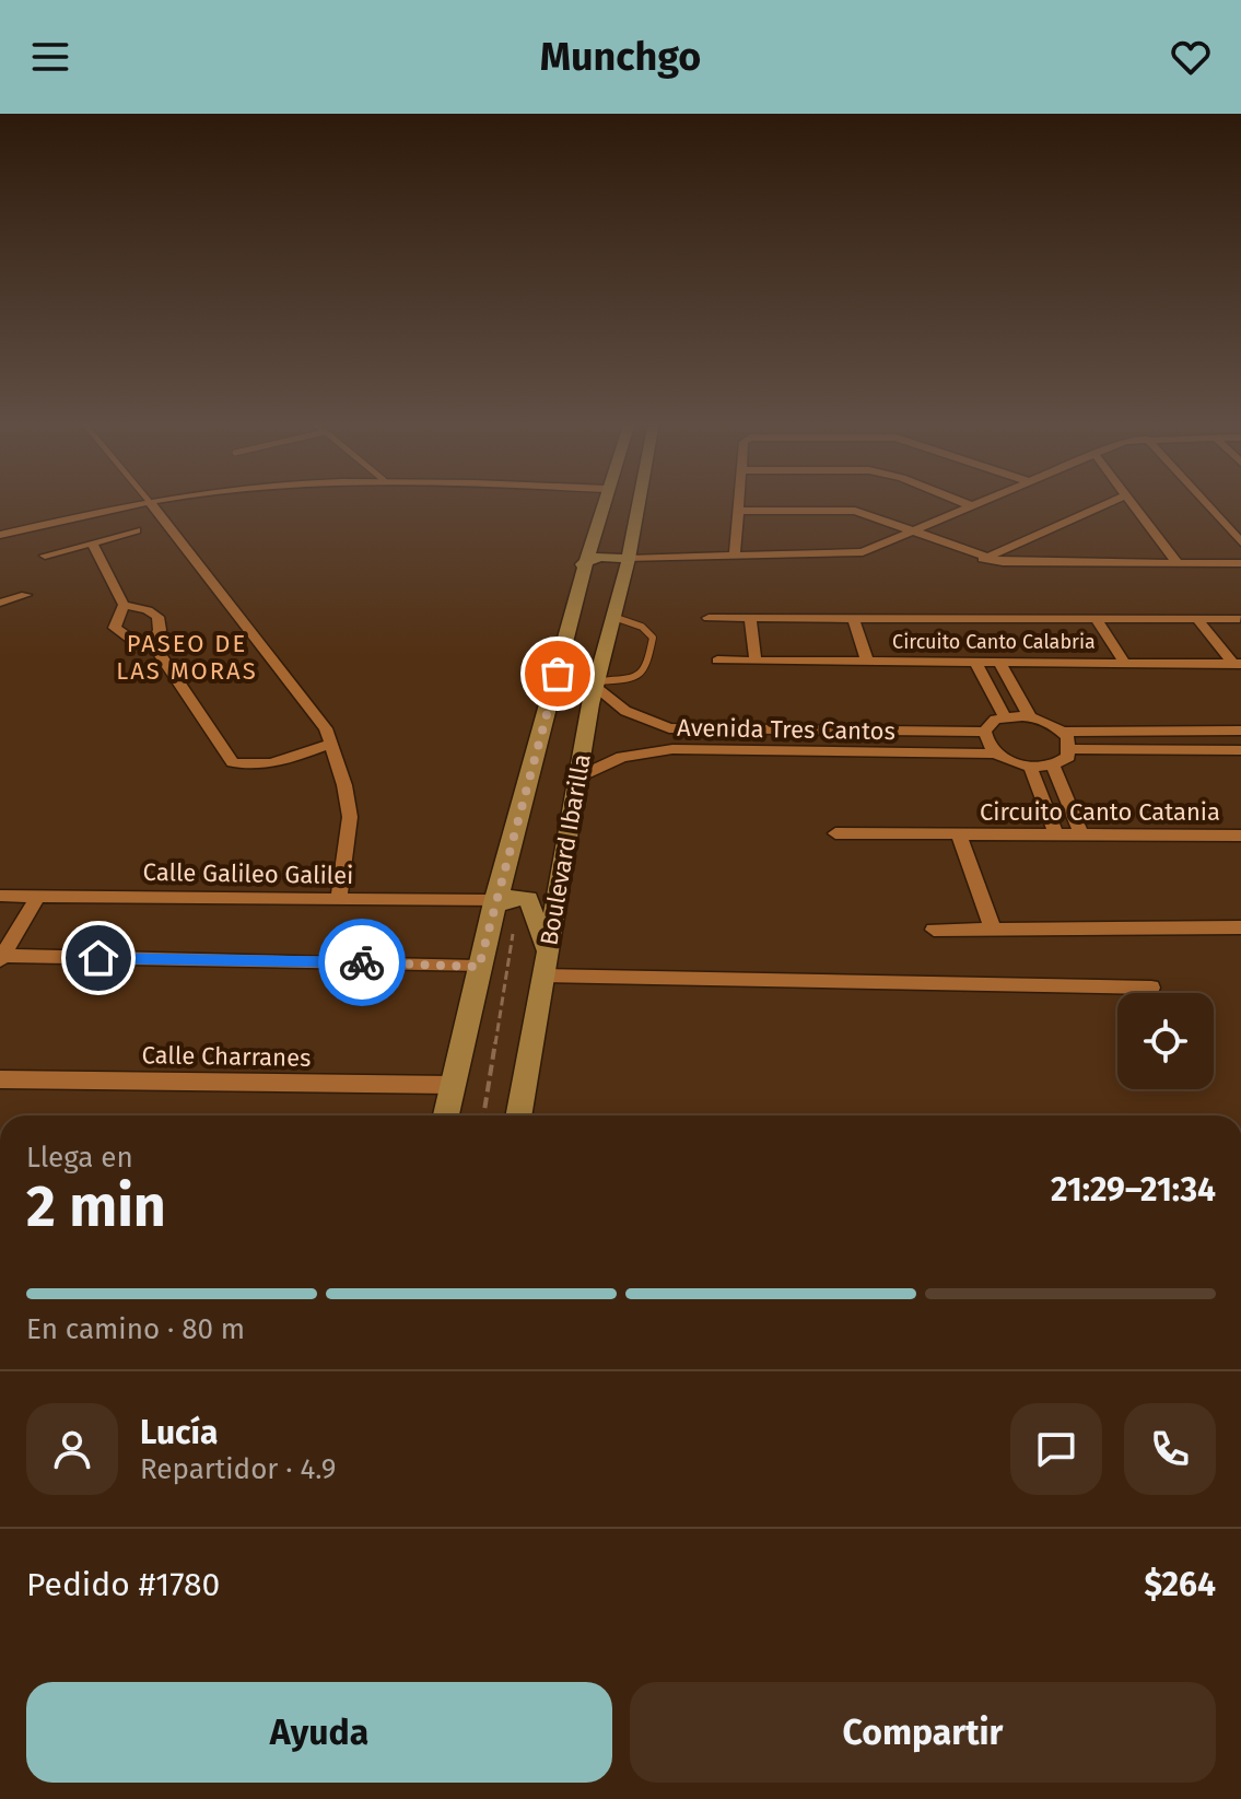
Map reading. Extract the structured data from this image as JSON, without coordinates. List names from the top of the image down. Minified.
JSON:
{"streets":{"main road":["Boulevard Ibarilla"],"street":["Circuito Canto Calabria","Avenida Tres Cantos","Circuito Canto Catania","Calle Galileo Galilei","Calle Charranes"]},"crossings":[["Avenida Tres Cantos","Boulevard Ibarilla"],["Boulevard Ibarilla","Calle Galileo Galilei"],["Boulevard Ibarilla","Calle Charranes"]],"districts":["PASEO DE LAS MORAS"],"page":{"header":"Munchgo","heading":["2 min","Llega en","21:29–21:34"],"panel":["Lucía","Repartidor · 4.9","Pedido #1780","$264"],"bar":"En camino · 80 m","buttons":["Ayuda","Compartir"]}}
